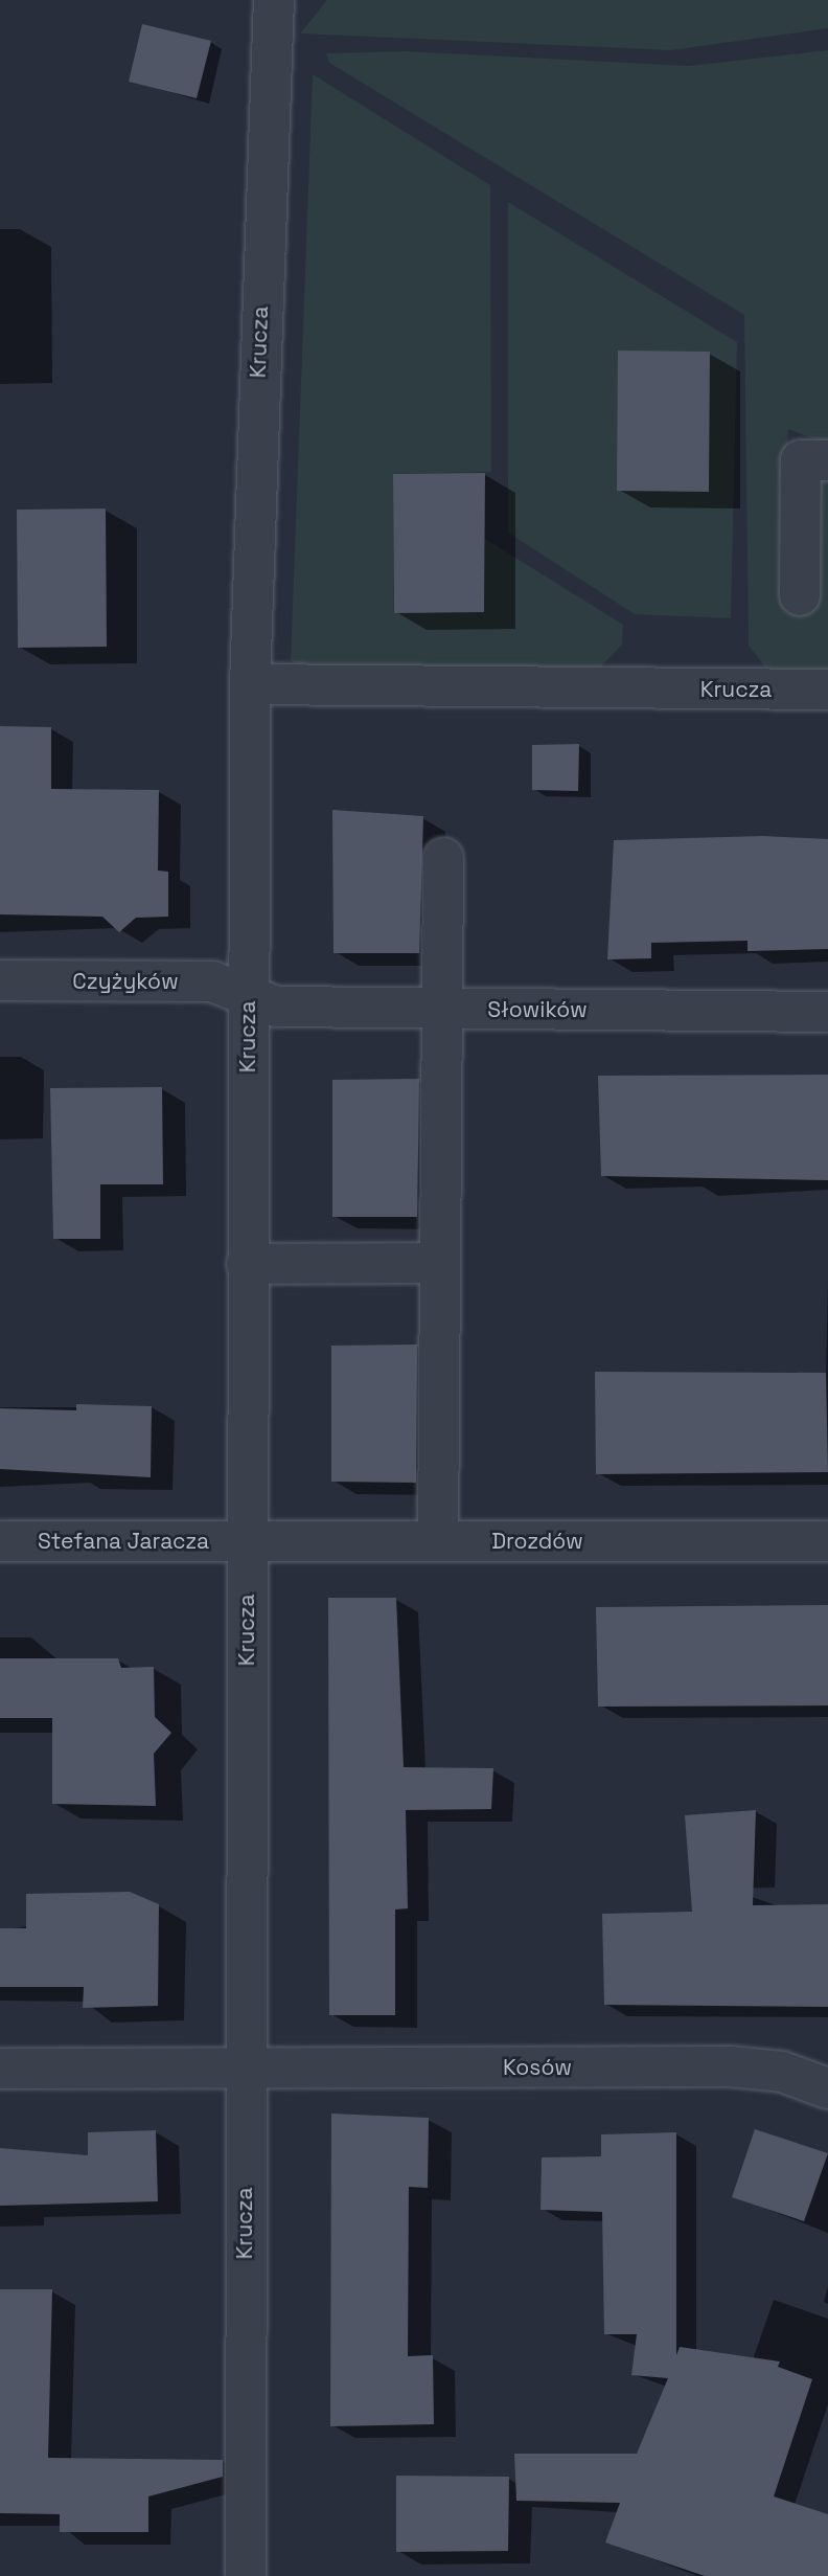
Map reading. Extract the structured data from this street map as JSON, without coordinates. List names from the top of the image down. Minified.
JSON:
{"streets":{"street":["Krucza","Czyżyków","Słowików","Stefana Jaracza","Drozdów","Kosów"]},"crossings":[["Krucza","Czyżyków"],["Krucza","Słowików"],["Krucza","Stefana Jaracza"],["Krucza","Drozdów"],["Krucza","Kosów"],["Czyżyków","Słowików"],["Stefana Jaracza","Drozdów"]]}
